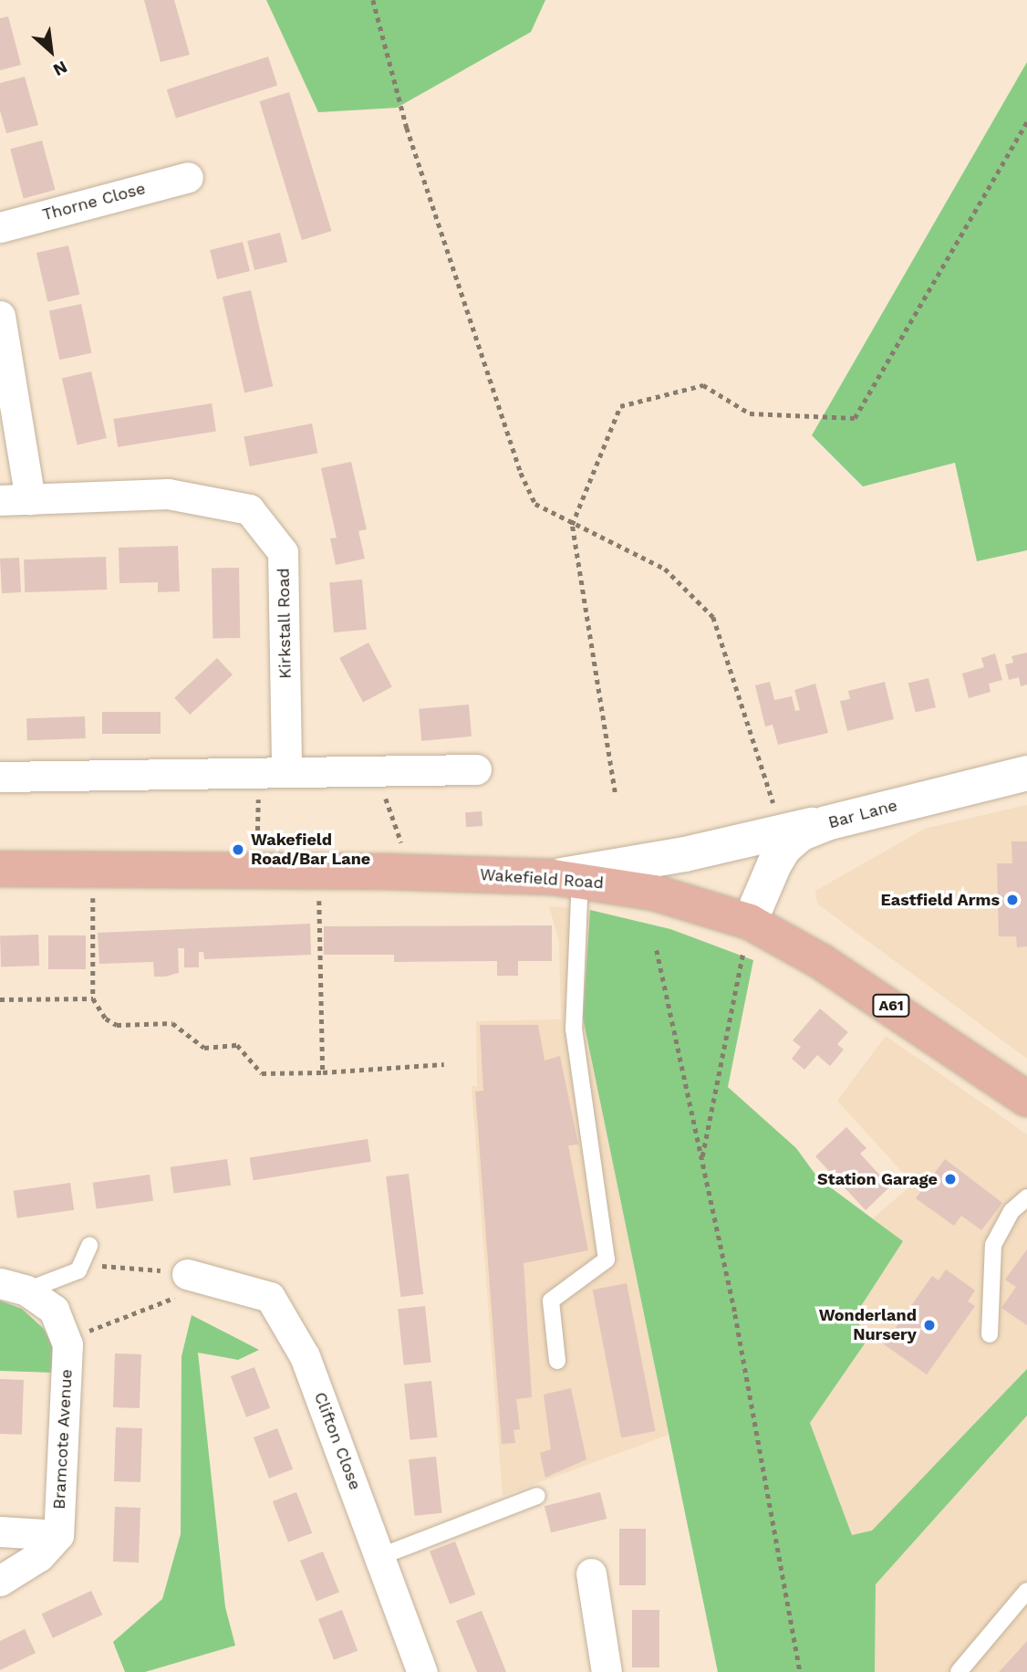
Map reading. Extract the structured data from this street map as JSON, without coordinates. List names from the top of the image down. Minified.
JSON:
{"streets":{"main road":["Bar Lane","Wakefield Road","A61"],"street":["Thorne Close","Kirkstall Road","Bramcote Avenue","Clifton Close"]},"crossings":[["Bar Lane","Wakefield Road"]],"places":["Wakefield Road/Bar Lane","Eastfield Arms","Station Garage","Wonderland Nursery"],"north":"bottom right"}
